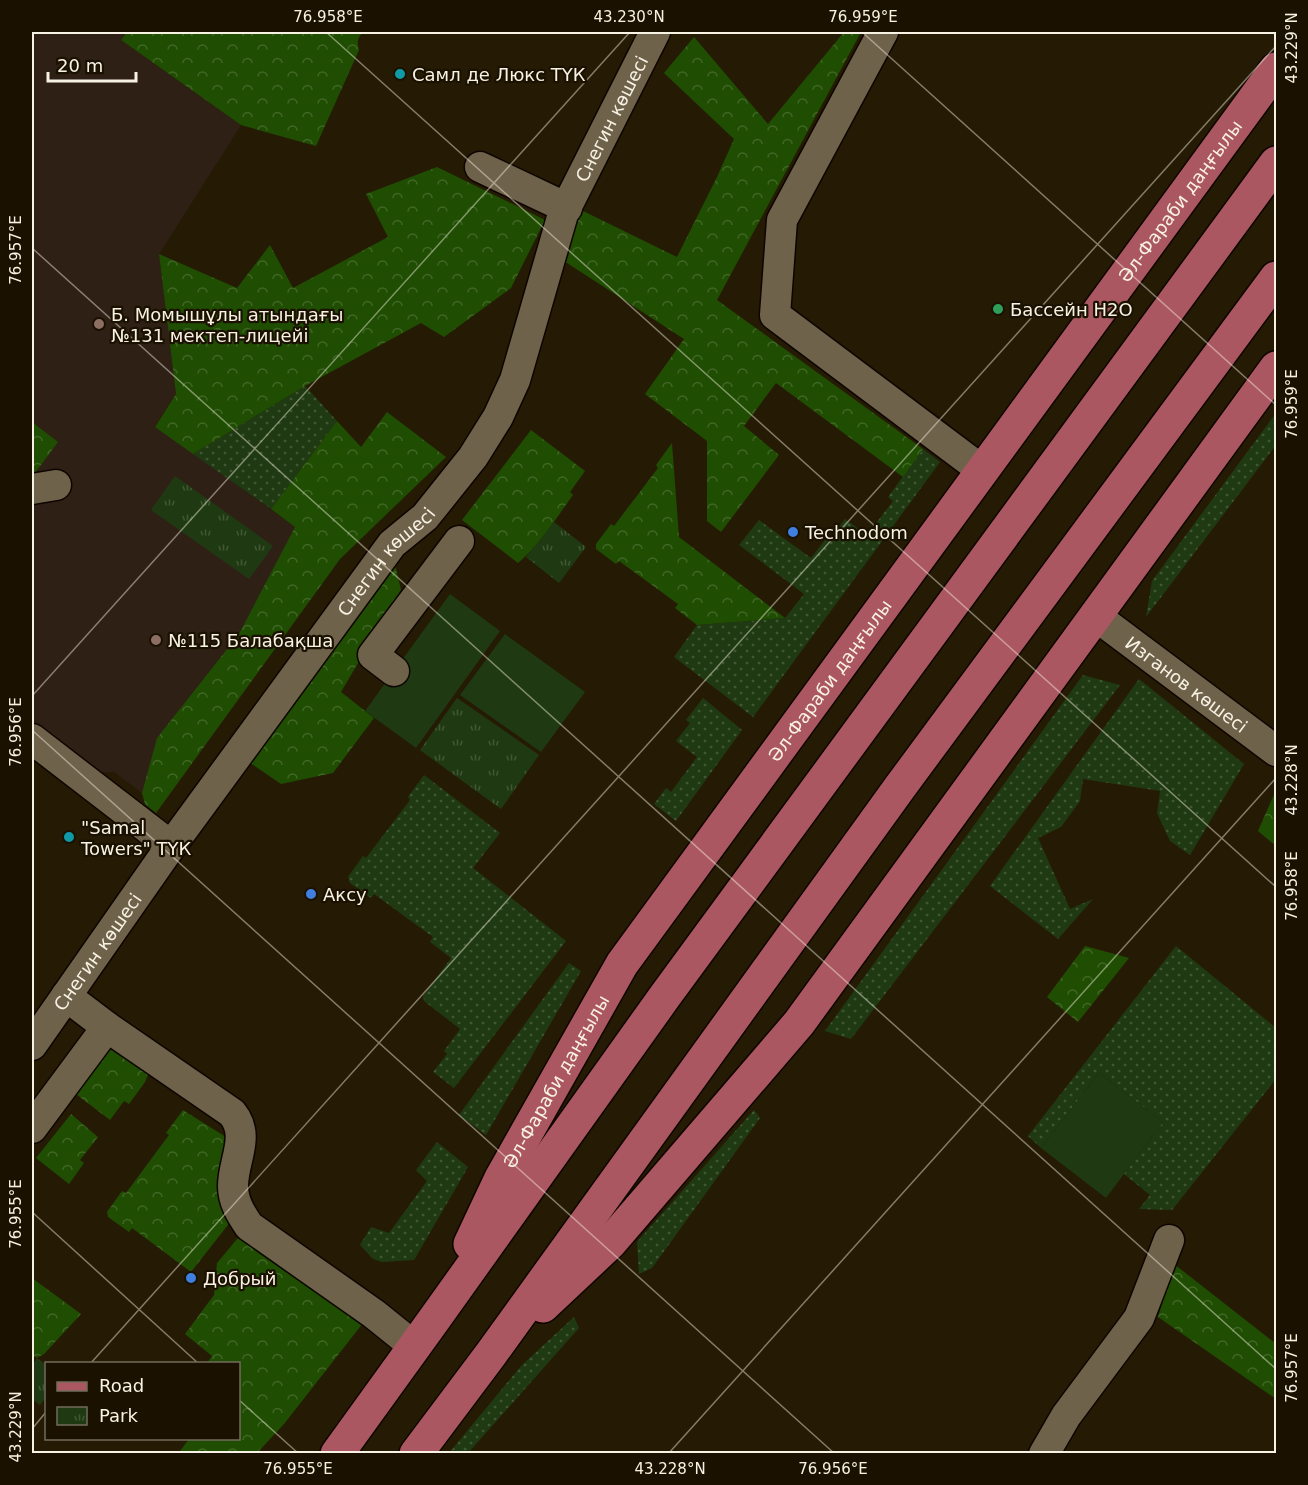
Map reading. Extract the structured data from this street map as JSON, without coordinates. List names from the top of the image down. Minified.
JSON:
{"streets":{"main road":["Әл-Фараби даңғылы"],"street":["Снегин көшесі","Изганов көшесі"]},"places":["Самл де Люкс ТҮК","Бассейн H2O","Б. Момышұлы атындағы №131 мектеп-лицейі","Technodom","№115 Балабақша","\"Samal Towers\" ТҮК","Аксу","Добрый"],"legend":["Road","Park"],"scale_bar":"20 m","coordinates":["76.958°E","43.230°N","76.959°E","43.229°N","76.957°E","76.956°E","43.228°N","76.955°E"]}
